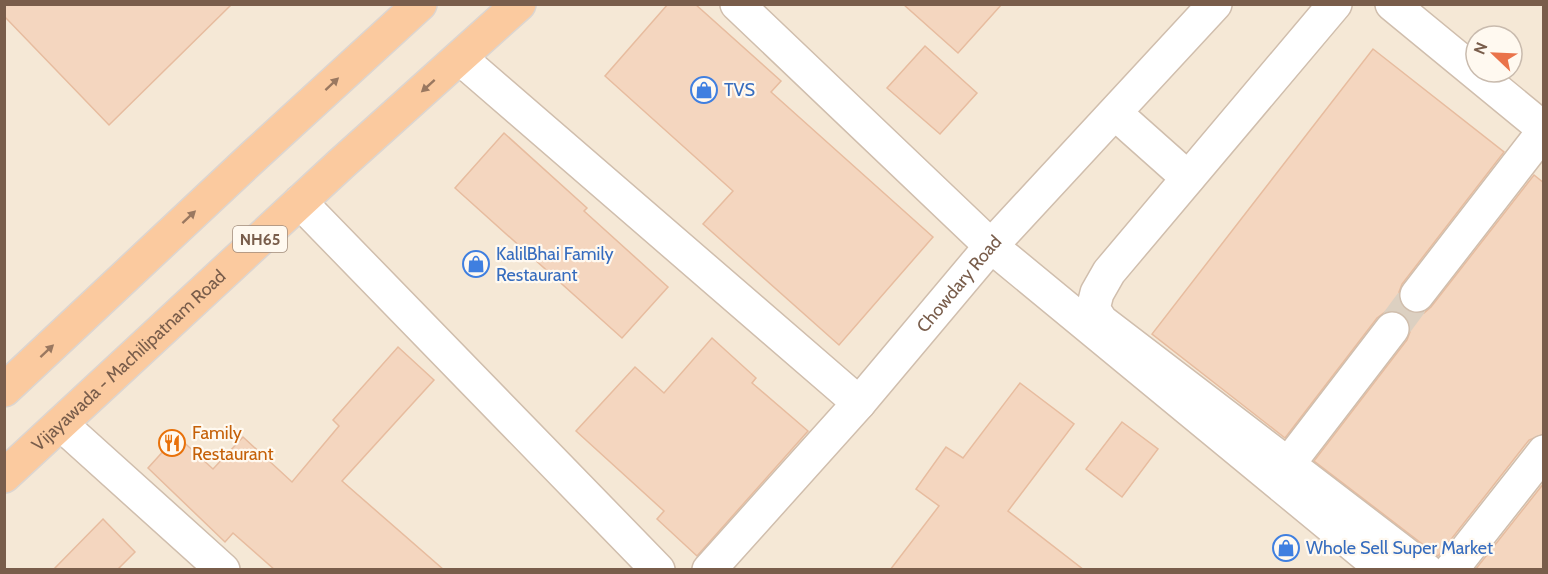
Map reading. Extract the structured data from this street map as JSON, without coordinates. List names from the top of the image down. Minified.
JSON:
{"streets":{"highway":["NH65","Vijayawada - Machilipatnam Road"],"street":["Chowdary Road"]},"places":{"shop":["TVS","KalilBhai Family Restaurant","Whole Sell Super Market"],"restaurant":["Family Restaurant"]},"north":"top left"}
